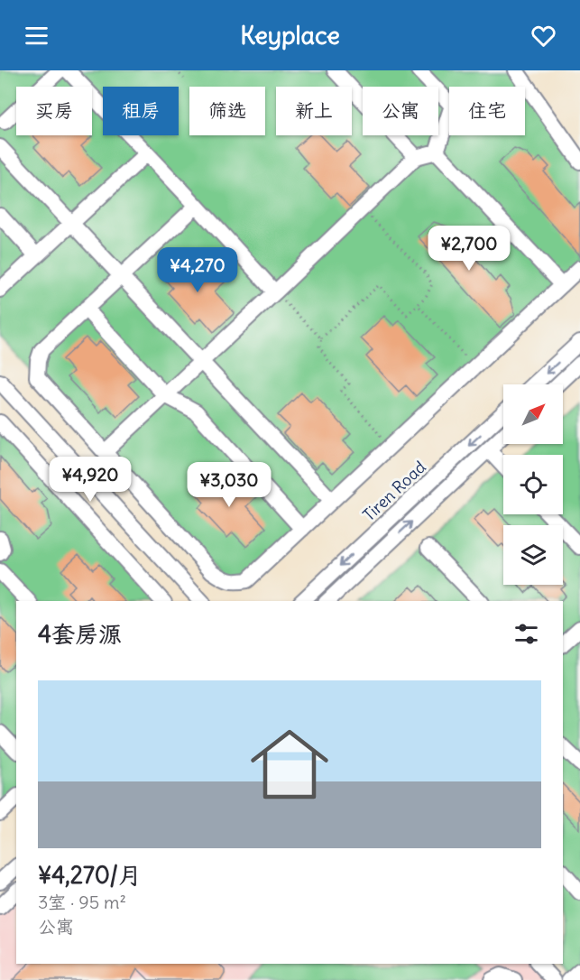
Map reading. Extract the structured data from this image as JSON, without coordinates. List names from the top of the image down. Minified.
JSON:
{"streets":{"street":["Tiren Road"]},"north":"top right","page":{"header":"Keyplace","chip":["买房","租房","筛选","新上","公寓","住宅"],"price":["¥2,700","¥4,270","¥4,920","¥3,030"],"heading":"4套房源","list":[{"name":"¥4,270/月","note":"3室 · 95 m² · 公寓"}]}}
